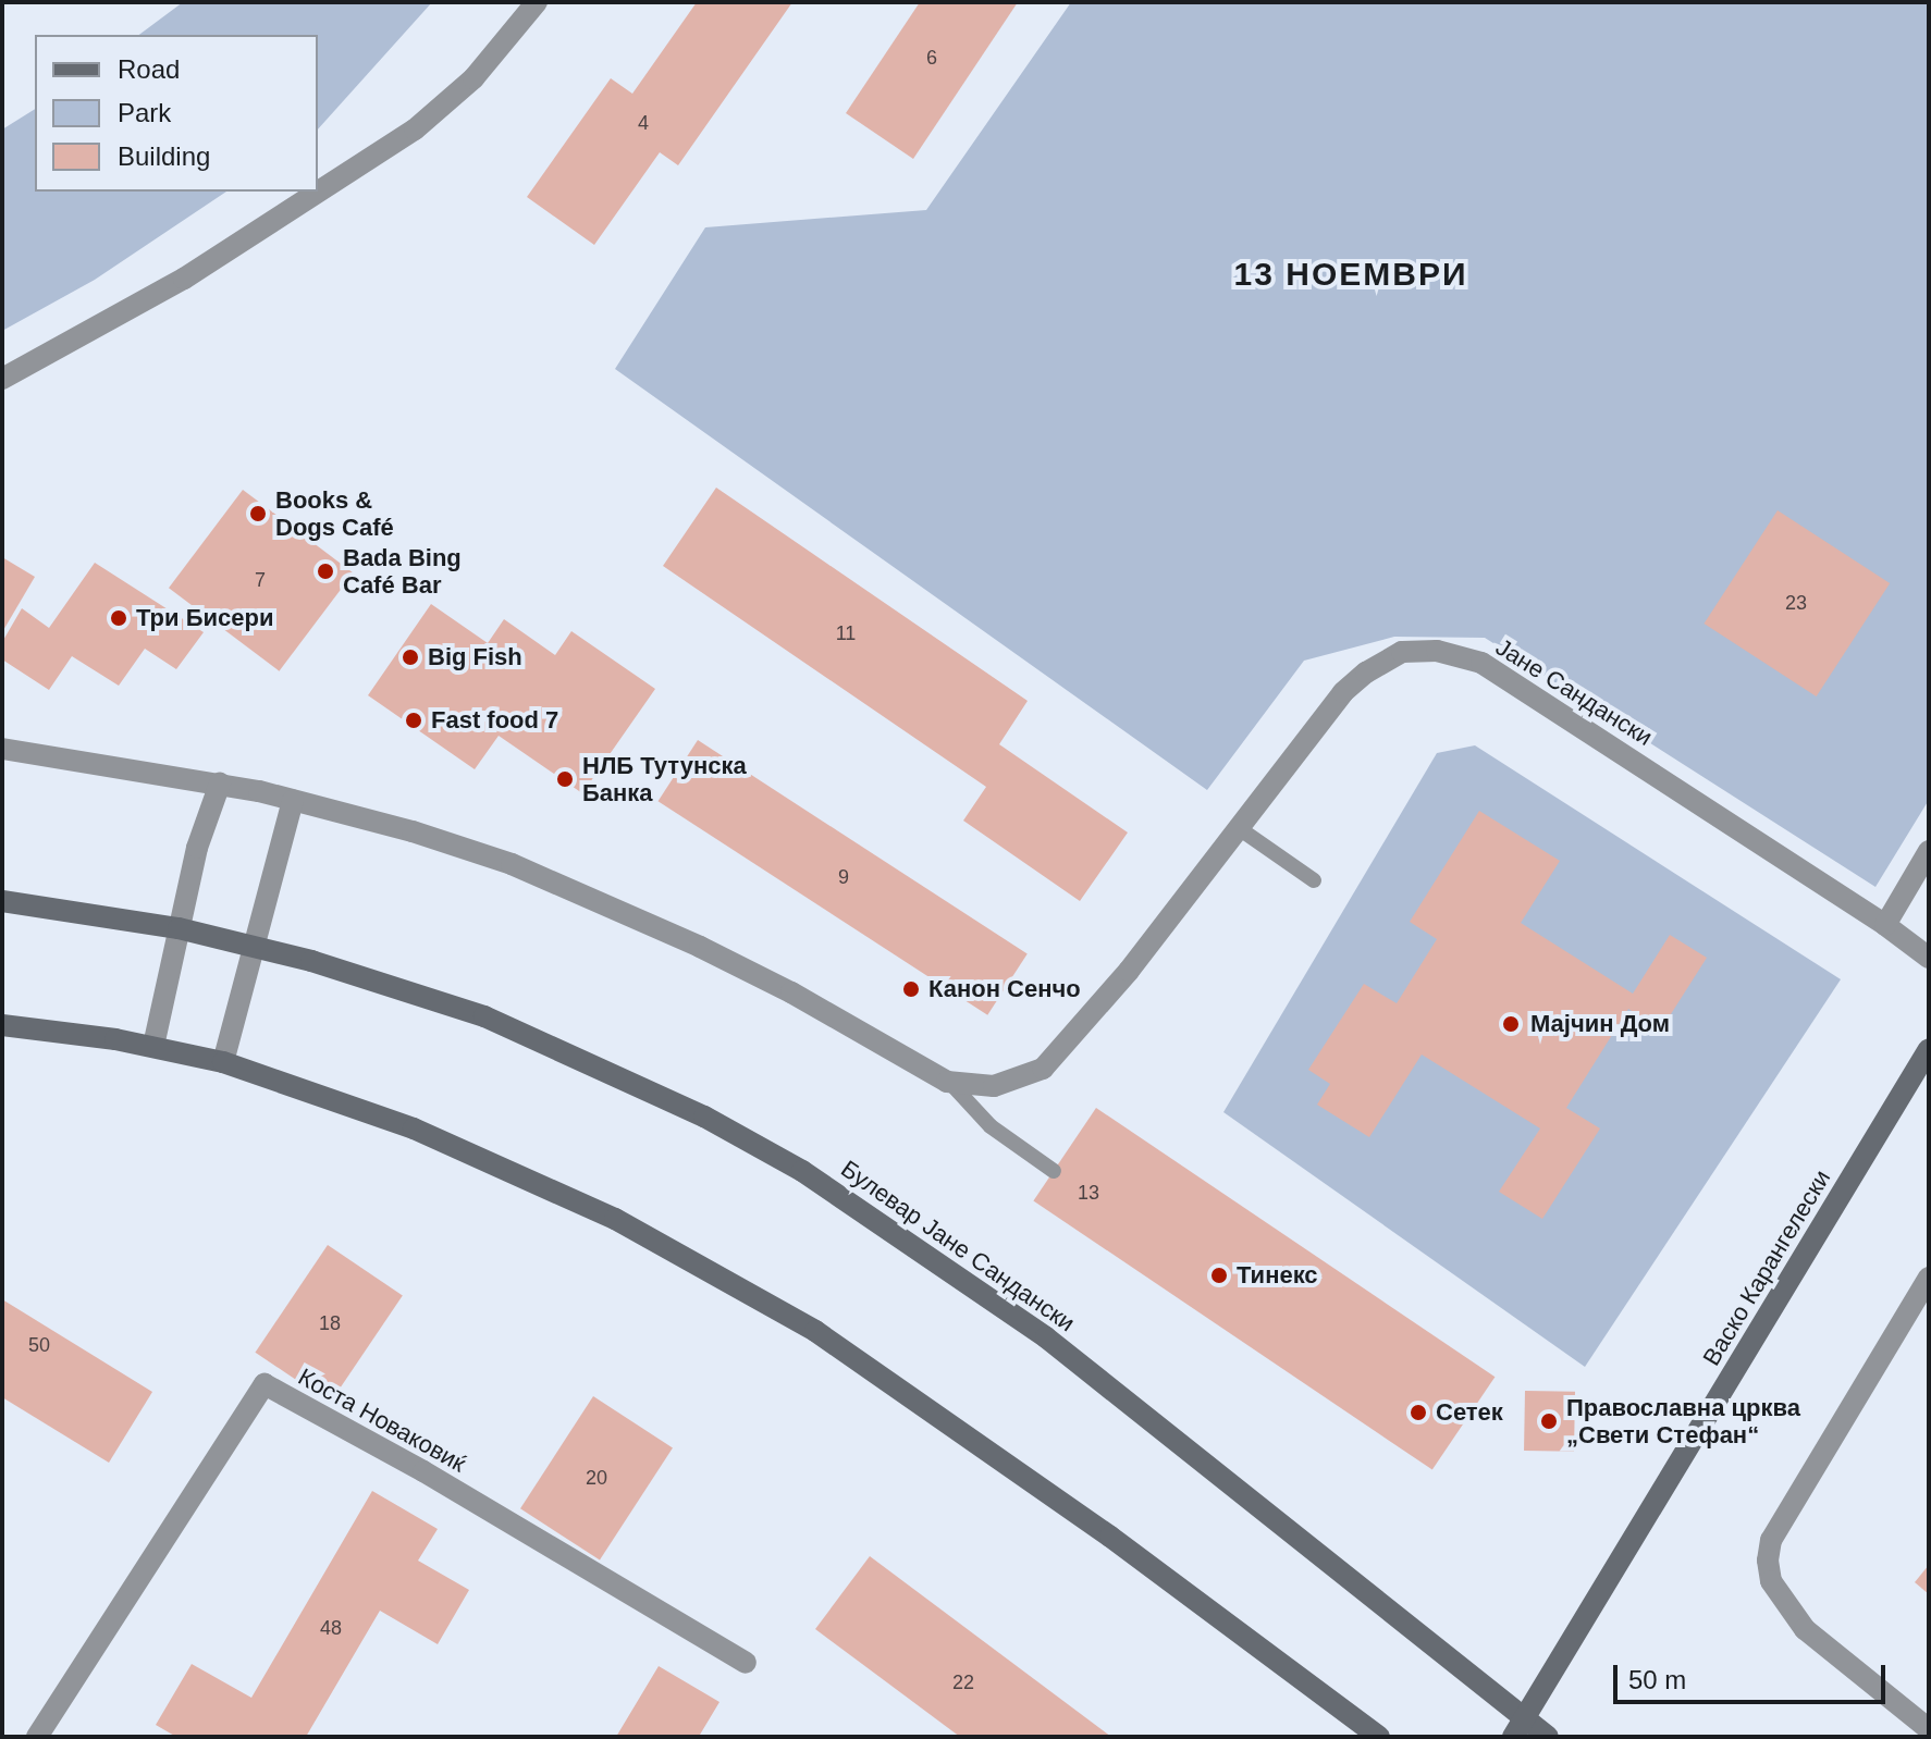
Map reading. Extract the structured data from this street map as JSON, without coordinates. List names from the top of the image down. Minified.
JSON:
{"streets":{"street":["Јане Сандански","Булевар Јане Сандански","Васко Карангелески","Коста Новаковиќ"]},"crossings":[["Булевар Јане Сандански","Васко Карангелески"]],"districts":["13 НОЕМВРИ"],"places":["Books & Dogs Café","Bada Bing Café Bar","Три Бисери","Big Fish","Fast food 7","НЛБ Тутунска Банка","Канон Сенчо","Мајчин Дом","Тинекс","Сетек","Православна црква „Свети Стефан“"],"house_numbers":["6","4","7","23","11","9","13","18","50","20","48","22"],"legend":["Road","Park","Building"],"scale_bar":"50 m"}
